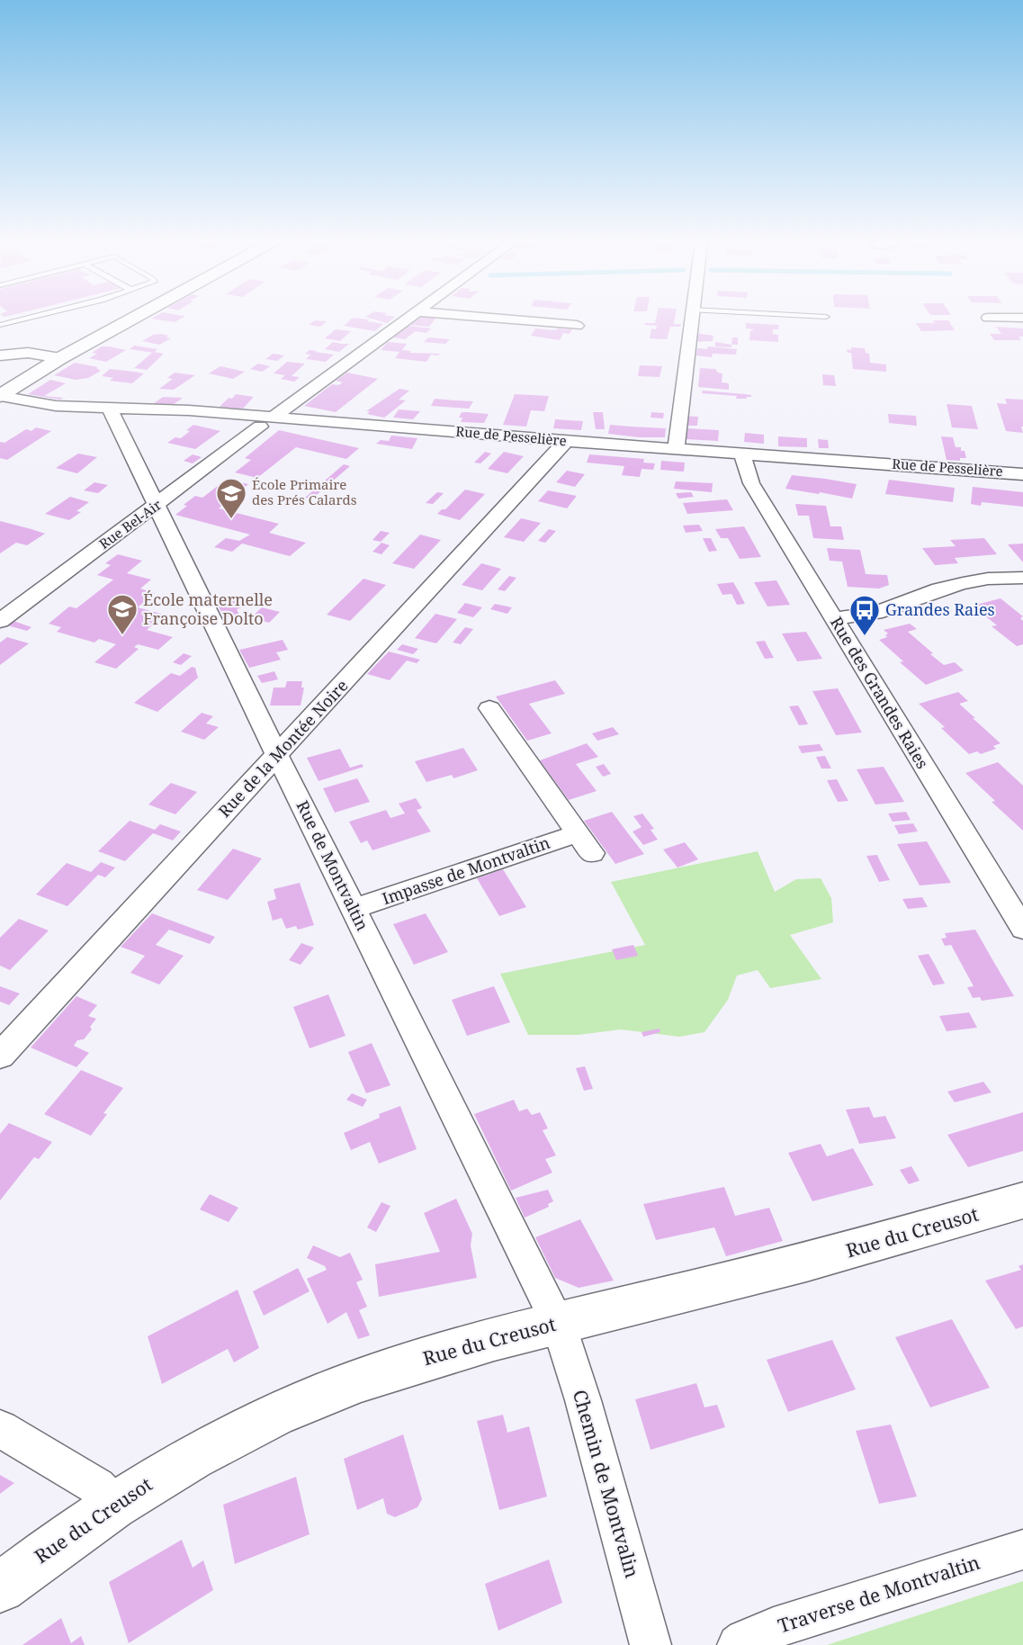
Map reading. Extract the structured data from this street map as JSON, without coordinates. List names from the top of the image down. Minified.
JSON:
{"streets":{"main road":["Rue du Creusot"],"street":["Rue de Pesselière","Rue Bel-Air","Rue des Grandes Raies","Rue de la Montée Noire","Rue de Montvaltin","Impasse de Montvaltin","Chemin de Montvalin","Traverse de Montvaltin"]},"crossings":[["Rue de Pesselière","Rue Bel-Air"],["Rue de Pesselière","Rue des Grandes Raies"],["Rue de Pesselière","Rue de la Montée Noire"],["Rue de Pesselière","Rue de Montvaltin"],["Rue Bel-Air","Rue de Montvaltin"],["Rue de la Montée Noire","Rue de Montvaltin"],["Rue de Montvaltin","Impasse de Montvaltin"],["Rue de Montvaltin","Rue du Creusot"],["Rue de Montvaltin","Chemin de Montvalin"],["Rue du Creusot","Chemin de Montvalin"]],"places":{"school or university":["École Primaire des Prés Calards","École maternelle Françoise Dolto"],"bus stop":["Grandes Raies"]}}
